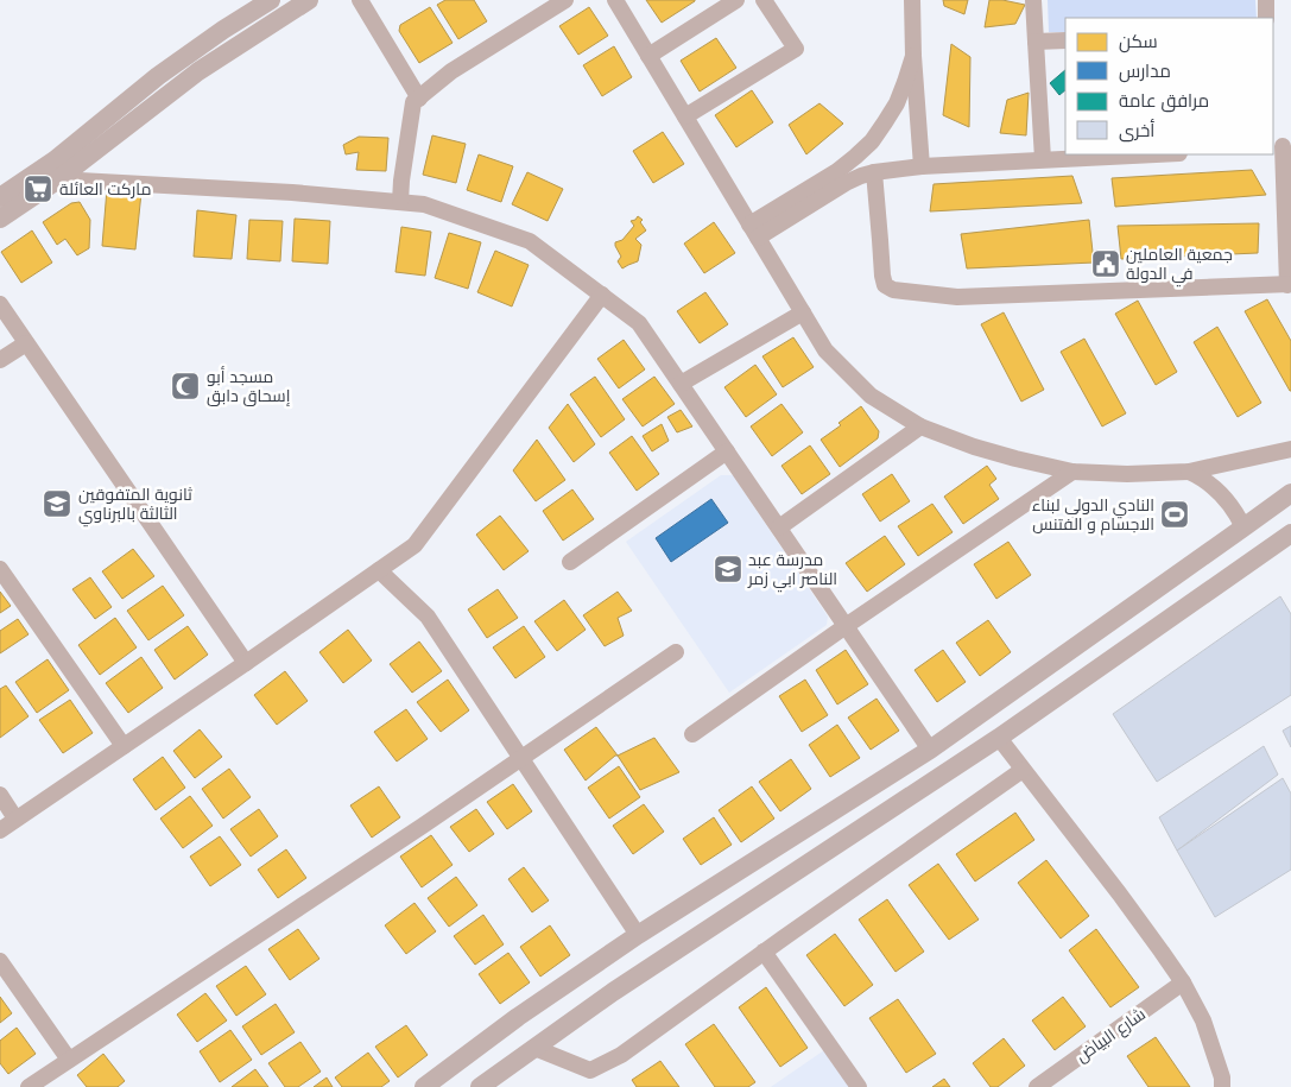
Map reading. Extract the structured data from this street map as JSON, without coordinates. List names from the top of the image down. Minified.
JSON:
{"streets":{"street":["شارع البياض"]},"places":{"supermarket":["ماركت العائلة"],"public building":["جمعية العاملين في الدولة"],"mosque":["مسجد أبو إسحاق دابق"],"school or university":["ثانوية المتفوقين الثالثة بالبرناوي","مدرسة عبد الناصر ابي زمر"],"sports":["النادي الدولي لبناء الاجسام و الفتنس"]},"legend":["سكن","مدارس","مرافق عامة","أخرى"]}
